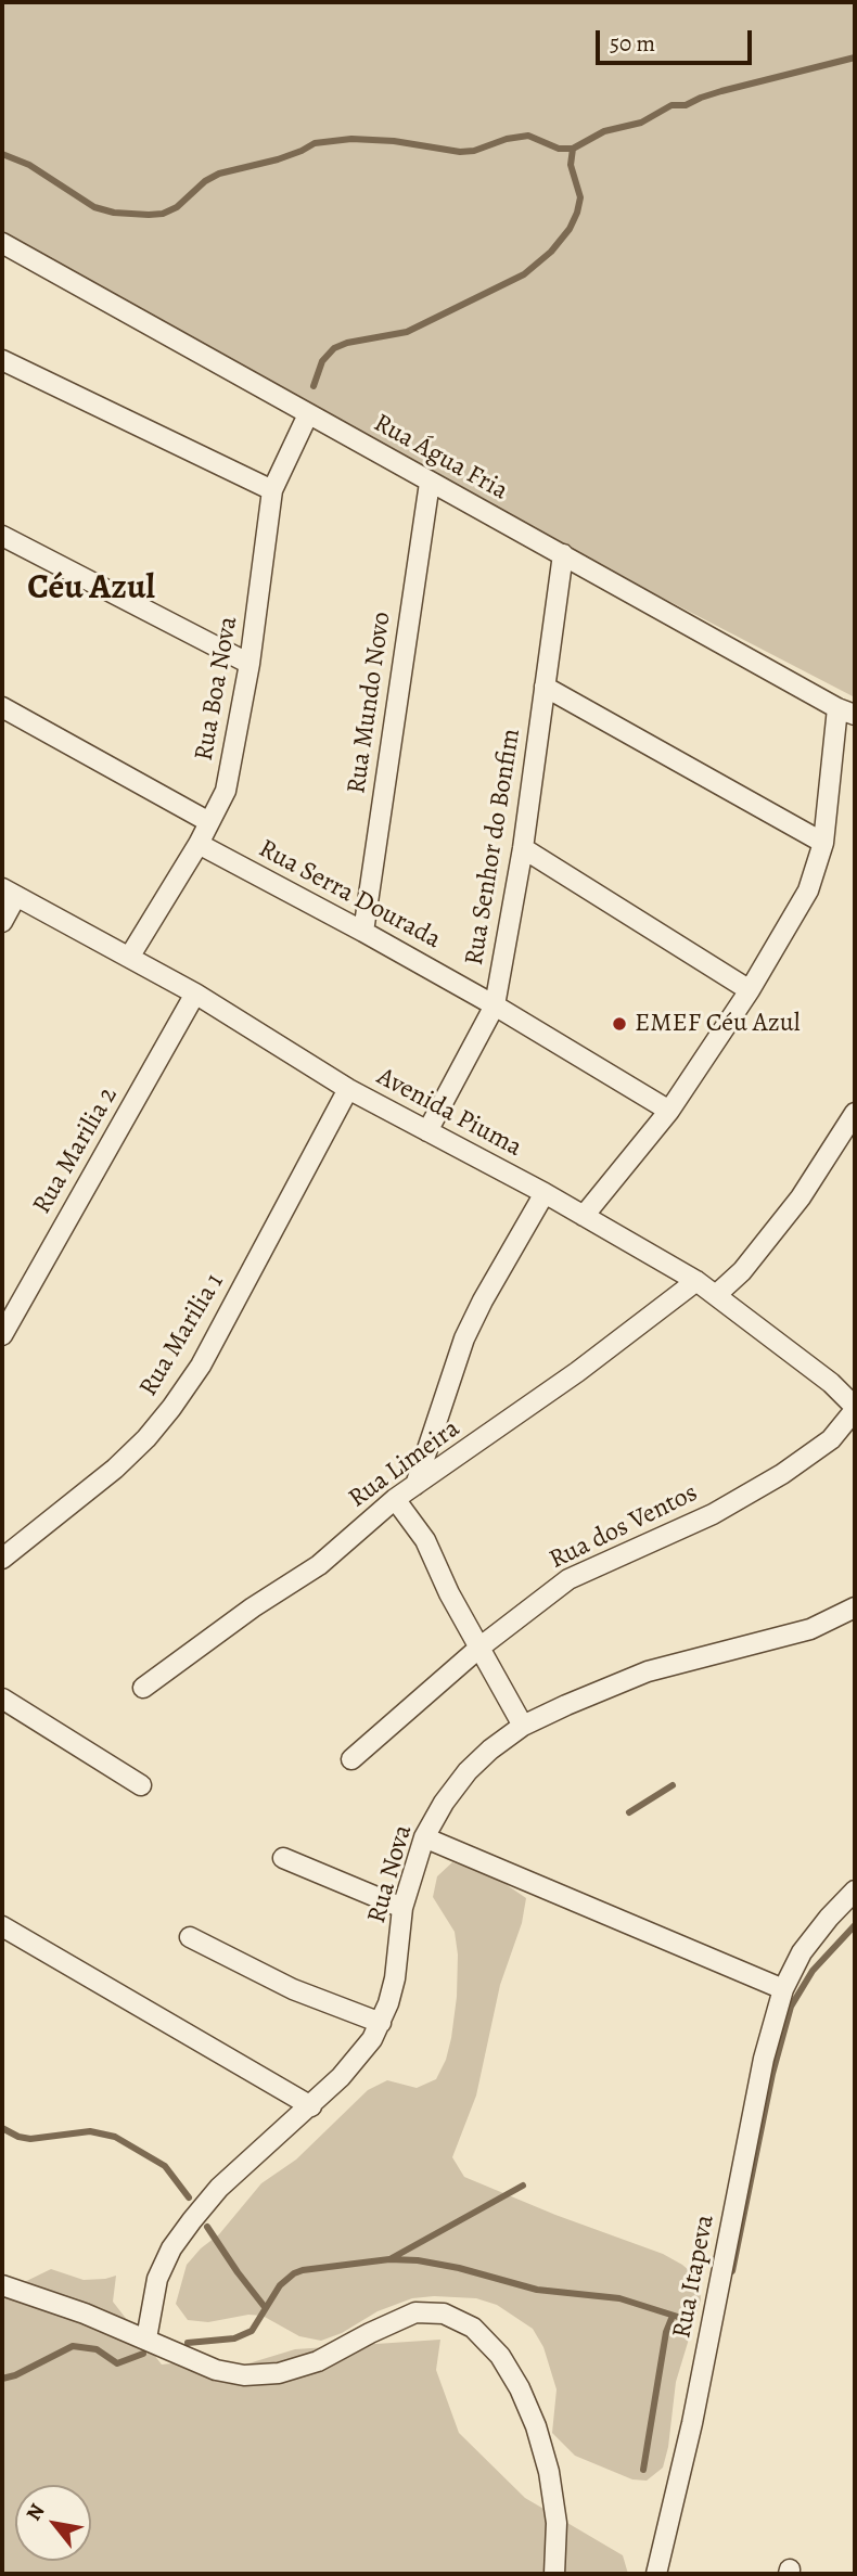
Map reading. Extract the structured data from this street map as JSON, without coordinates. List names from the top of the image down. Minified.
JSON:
{"streets":{"street":["Rua Água Fria","Rua Boa Nova","Rua Mundo Novo","Rua Senhor do Bonfim","Rua Serra Dourada","Avenida Piuma","Rua Marilia 2","Rua Marilia 1","Rua Limeira","Rua dos Ventos","Rua Nova","Rua Itapeva"]},"crossings":[["Rua Água Fria","Rua Boa Nova"],["Rua Água Fria","Rua Mundo Novo"],["Rua Água Fria","Rua Senhor do Bonfim"],["Rua Boa Nova","Rua Serra Dourada"],["Rua Boa Nova","Avenida Piuma"],["Rua Mundo Novo","Rua Serra Dourada"],["Rua Senhor do Bonfim","Rua Serra Dourada"],["Rua Senhor do Bonfim","Avenida Piuma"],["Avenida Piuma","Rua Marilia 2"],["Avenida Piuma","Rua Marilia 1"],["Avenida Piuma","Rua Limeira"],["Avenida Piuma","Rua dos Ventos"]],"districts":["Céu Azul"],"places":["EMEF Céu Azul"],"scale_bar":"50 m","north":"top left"}
